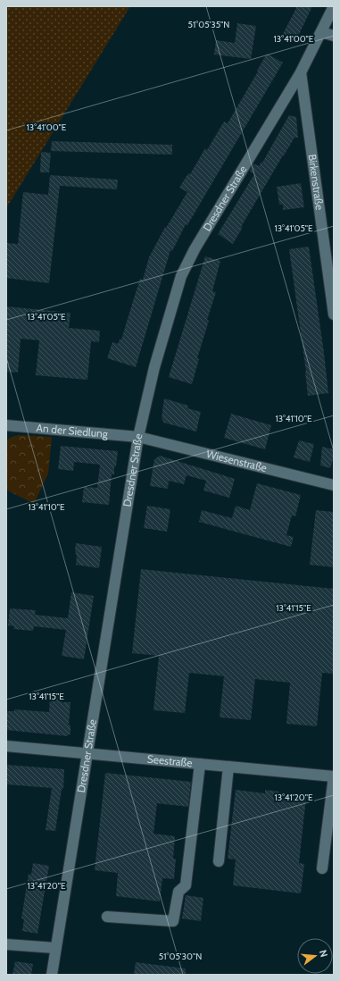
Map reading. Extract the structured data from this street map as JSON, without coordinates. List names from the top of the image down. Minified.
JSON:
{"streets":{"street":["Birkenstraße","Dresdner Straße","An der Siedlung","Wiesenstraße","Seestraße"]},"crossings":[["Birkenstraße","Dresdner Straße"],["Dresdner Straße","An der Siedlung"],["Dresdner Straße","Wiesenstraße"],["Dresdner Straße","Seestraße"],["An der Siedlung","Wiesenstraße"]],"north":"right","coordinates":["51°05'35\"N","13°41'00\"E","13°41'05\"E","13°41'10\"E","13°41'15\"E","13°41'20\"E","51°05'30\"N"]}
